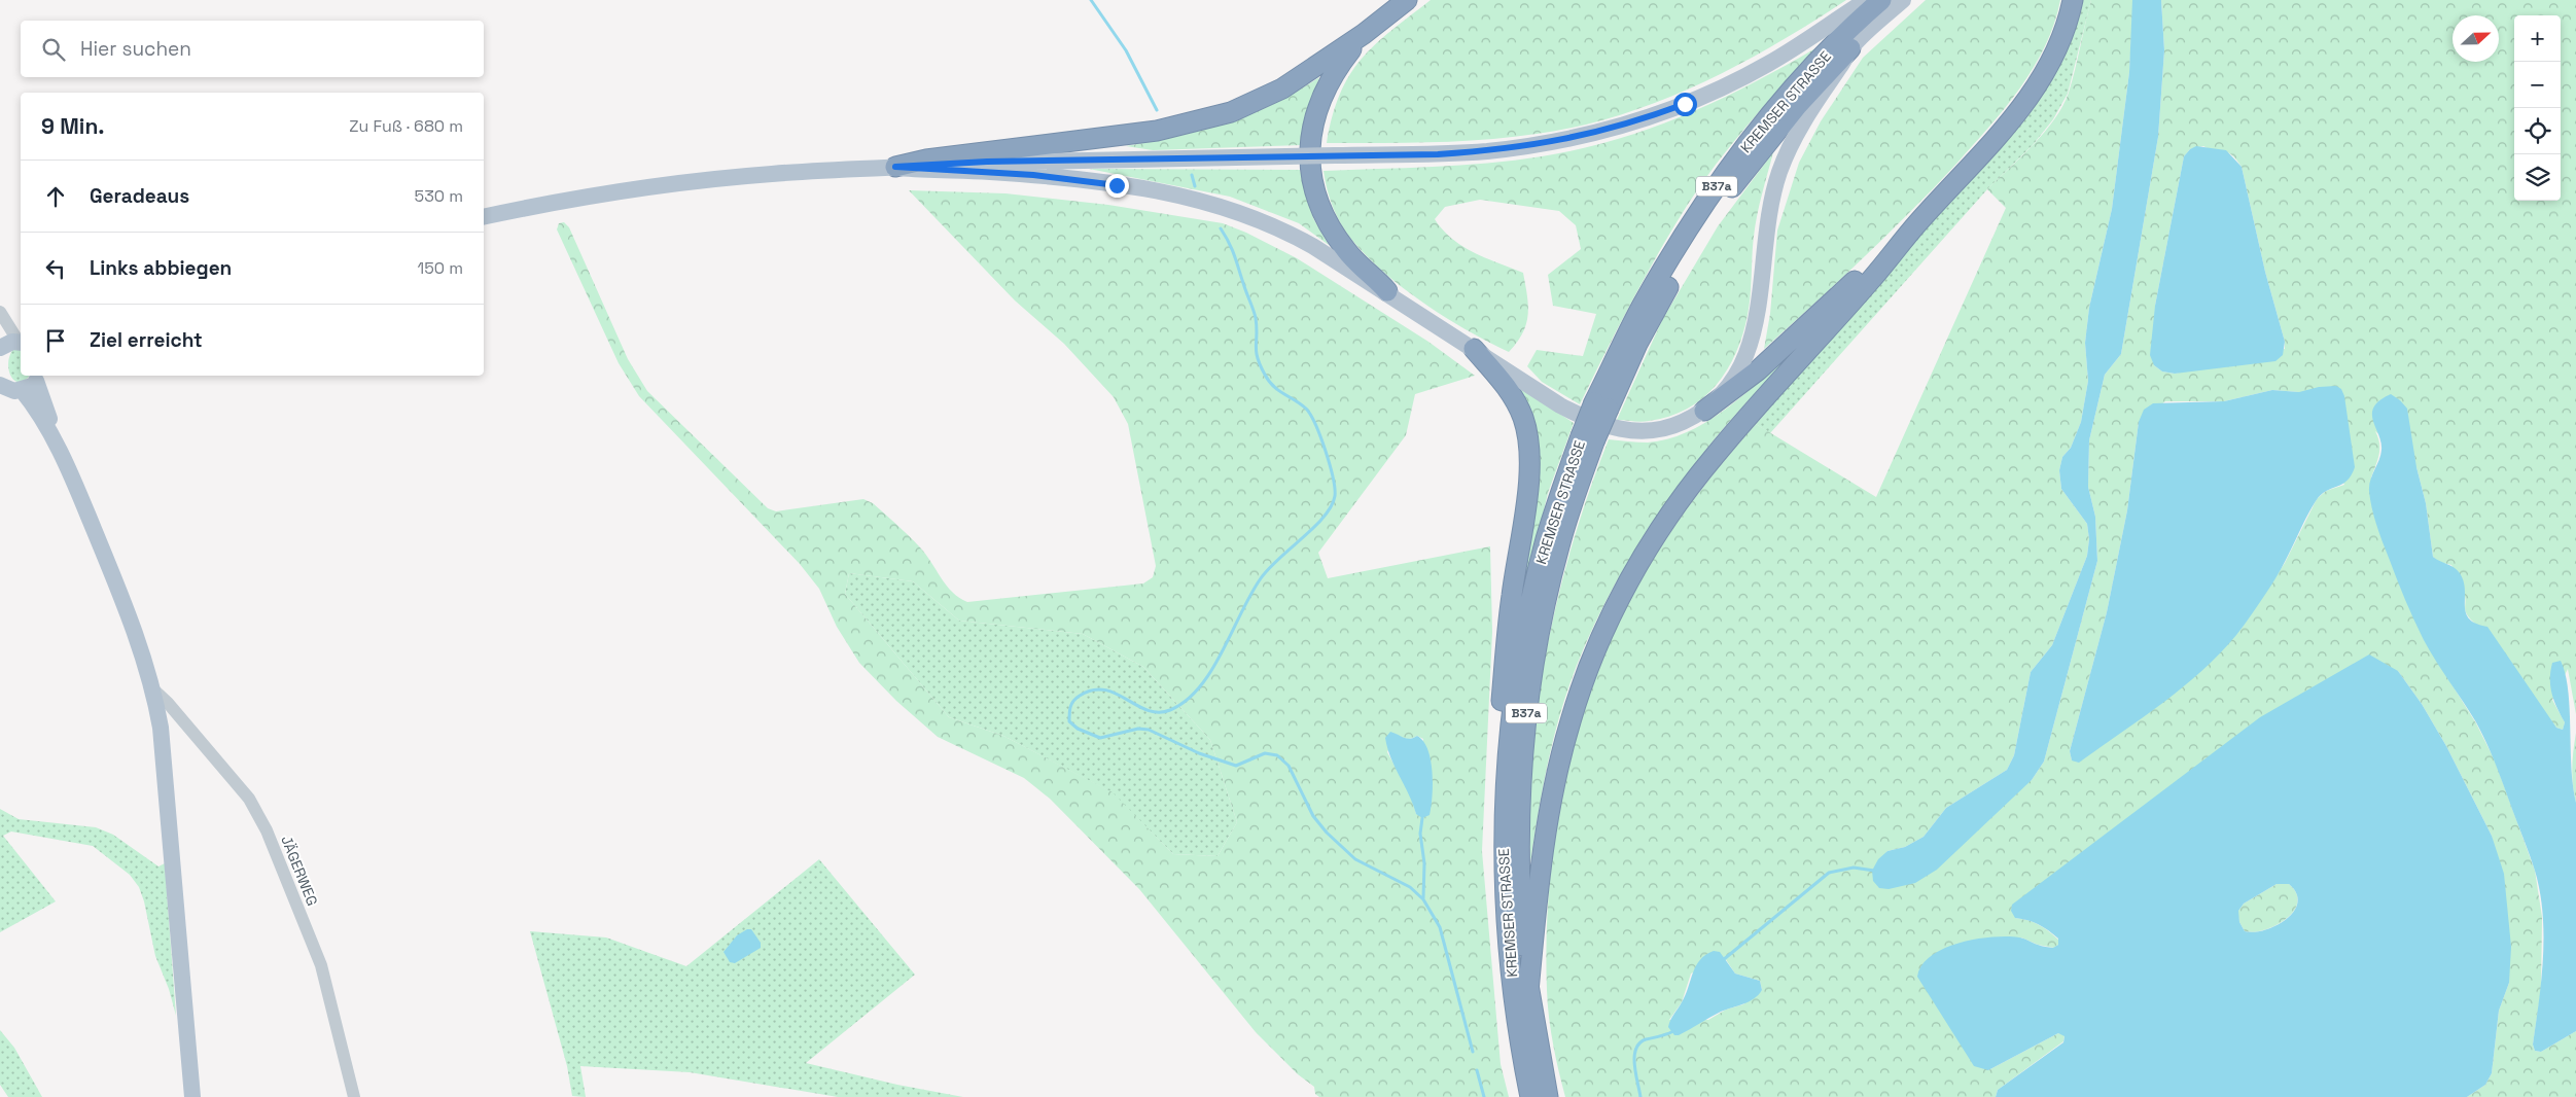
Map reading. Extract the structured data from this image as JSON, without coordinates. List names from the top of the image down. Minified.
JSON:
{"streets":{"highway":["KREMSER STRASSE","B37a"],"street":["JÄGERWEG"]},"north":"right","page":{"map_buttons":["+","−"],"search":"Hier suchen","heading":["9 Min.","Zu Fuß · 680 m"],"list":[["Geradeaus","530 m"],["Links abbiegen","150 m"],"Ziel erreicht"]}}
